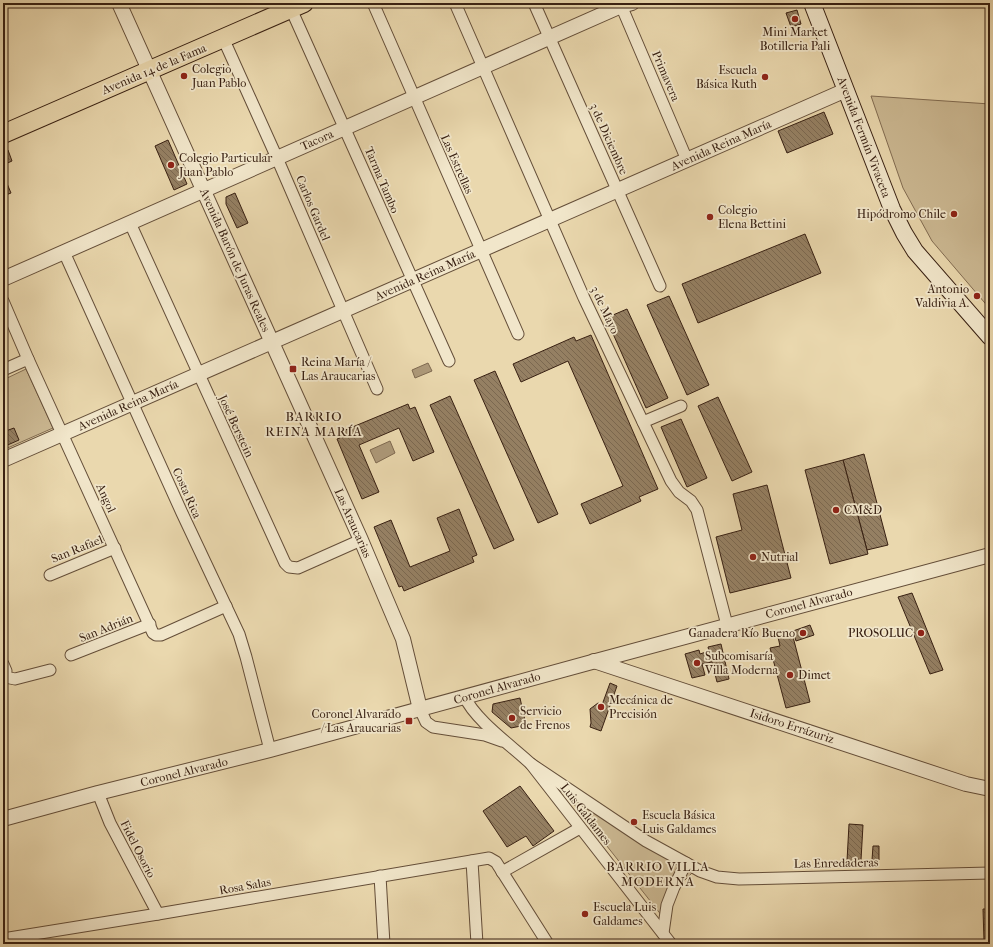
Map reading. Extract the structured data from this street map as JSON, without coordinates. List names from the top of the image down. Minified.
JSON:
{"streets":{"main road":["Avenida 14 de la Fama","Avenida Fermín Vivaceta"],"street":["Primavera","3 de Diciembre","Tacora","Avenida Reina María","Las Estrellas","Tarma Tambo","Carlos Gardel","Avenida Barón de Juras Reales","3 de Mayo","José Berstein","Costa Rica","Angol","Las Araucarias","San Rafael","Coronel Alvarado","San Adrián","Isidoro Errázuriz","Luis Galdames","Fidel Osorio","Las Enredaderas","Rosa Salas"]},"crossings":[["Avenida 14 de la Fama","Tarma Tambo"],["Avenida 14 de la Fama","Carlos Gardel"],["Avenida 14 de la Fama","Avenida Barón de Juras Reales"],["Primavera","Tacora"],["Primavera","Avenida Reina María"],["Avenida Fermín Vivaceta","Avenida Reina María"],["3 de Diciembre","Tacora"],["3 de Diciembre","Avenida Reina María"],["Tacora","Las Estrellas"],["Tacora","Tarma Tambo"],["Tacora","Carlos Gardel"],["Tacora","Avenida Barón de Juras Reales"],["Tacora","3 de Mayo"],["Tacora","José Berstein"],["Tacora","Costa Rica"],["Avenida Reina María","Las Estrellas"],["Avenida Reina María","Tarma Tambo"],["Avenida Reina María","Carlos Gardel"],["Avenida Reina María","Avenida Barón de Juras Reales"],["Avenida Reina María","3 de Mayo"],["Avenida Reina María","José Berstein"],["Avenida Reina María","Costa Rica"],["Avenida Reina María","Angol"],["Avenida Reina María","Las Araucarias"],["Avenida Barón de Juras Reales","Las Araucarias"],["3 de Mayo","Coronel Alvarado"],["José Berstein","Las Araucarias"],["Costa Rica","Angol"],["Costa Rica","Coronel Alvarado"],["Angol","San Rafael"],["Angol","San Adrián"],["Las Araucarias","Coronel Alvarado"],["Las Araucarias","Luis Galdames"],["Coronel Alvarado","Isidoro Errázuriz"],["Coronel Alvarado","Luis Galdames"],["Coronel Alvarado","Fidel Osorio"],["Luis Galdames","Las Enredaderas"],["Fidel Osorio","Rosa Salas"]],"districts":["BARRIO REINA MARÍA","BARRIO VILLA MODERNA"],"places":{"other":["Mini Market Botilleria Pali","Colegio Juan Pablo","Escuela Básica Ruth","Colegio Particular Juan Pablo","Hipódromo Chile","Colegio Elena Bettini","Antonio Valdivia A.","CM&D","Nutrial","Ganadera Río Bueno","PROSOLUC","Subcomisaría Villa Moderna","Dimet","Mecánica de Precisión","Servicio de Frenos","Escuela Básica Luis Galdames","Escuela Luis Galdames"],"transit":["Reina María / Las Araucarias","Coronel Alvarado / Las Araucarias"]}}
